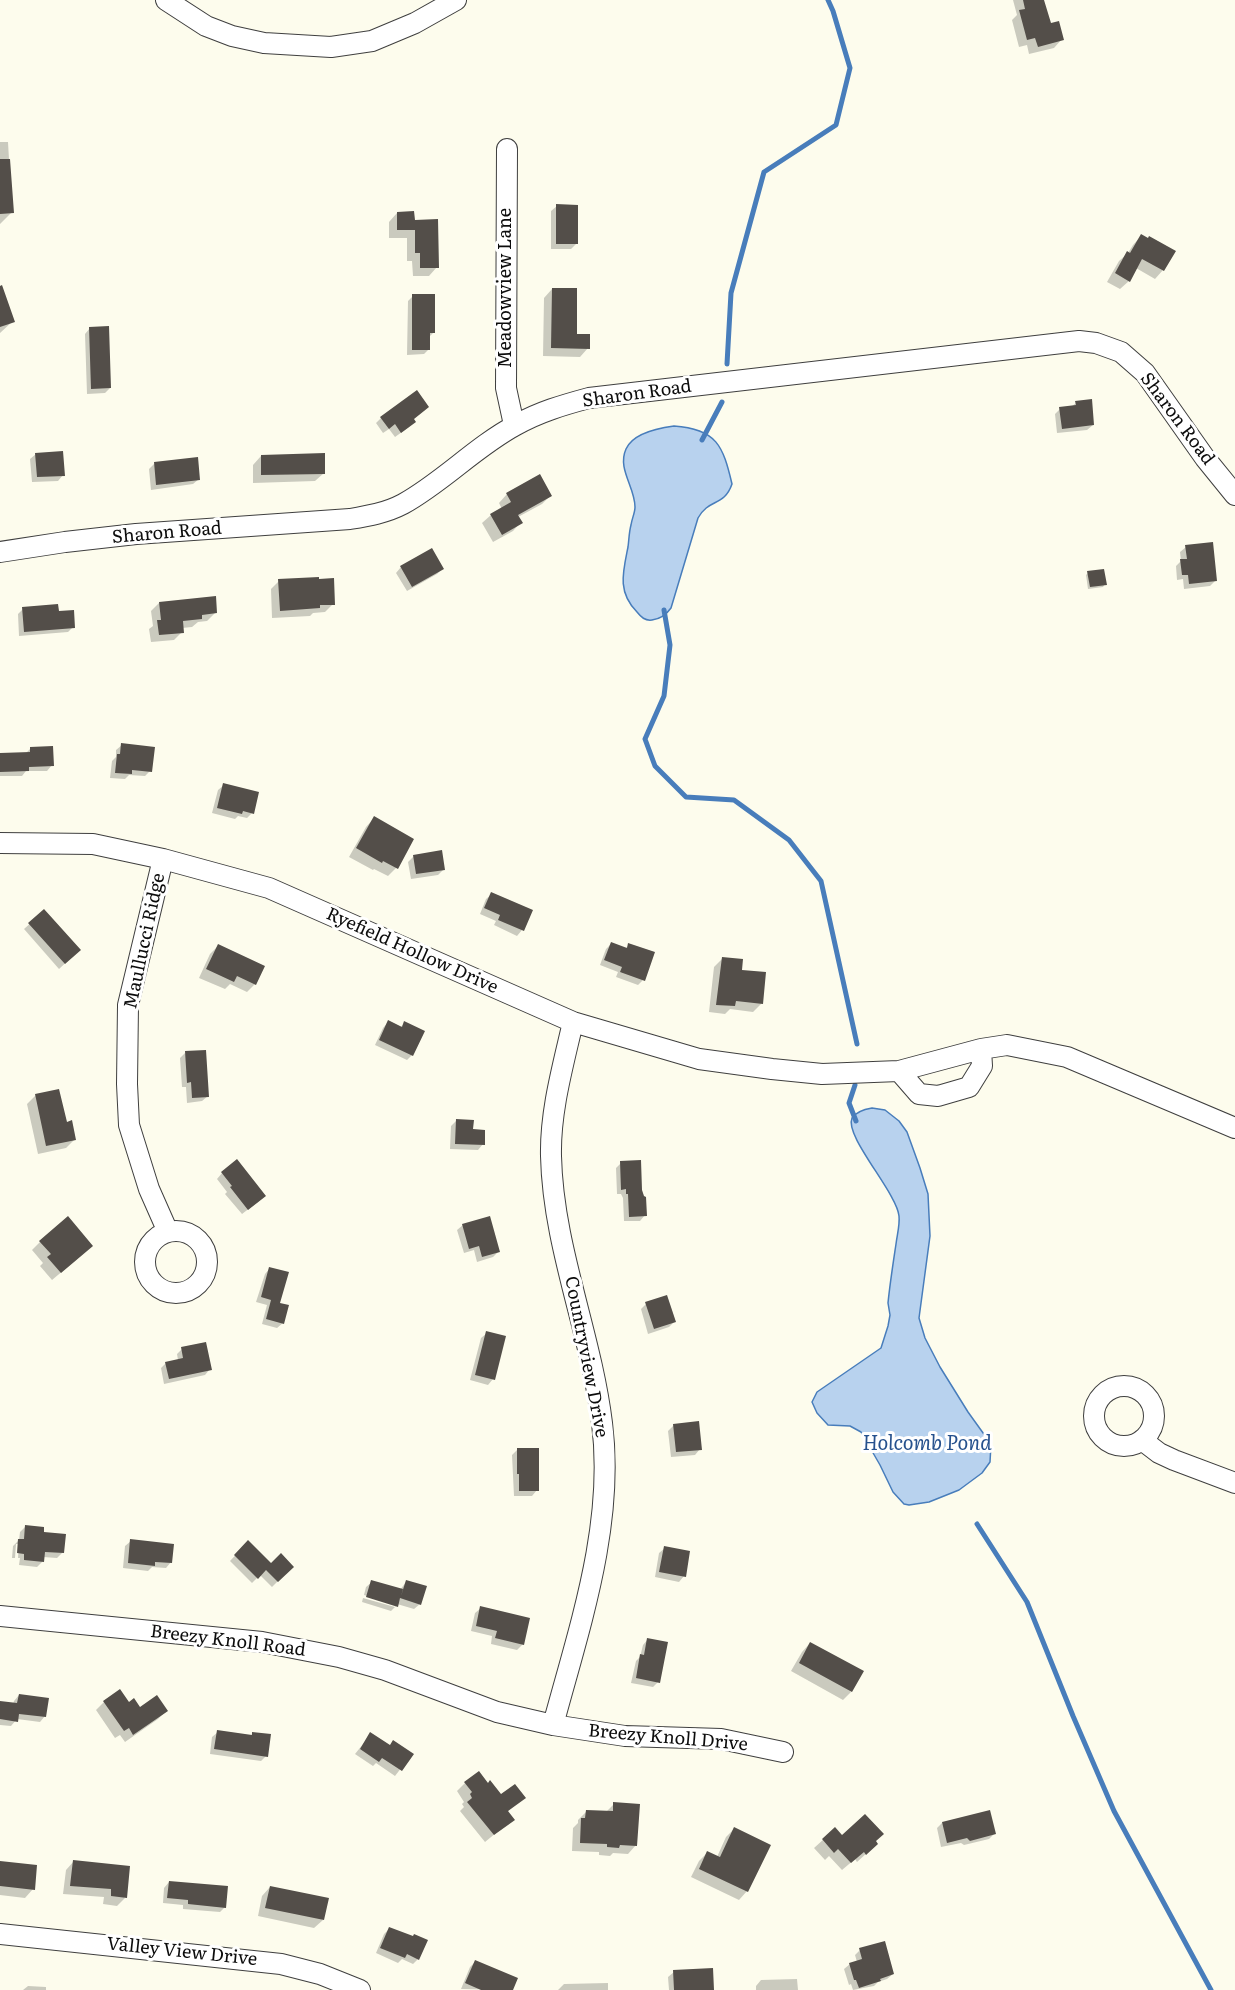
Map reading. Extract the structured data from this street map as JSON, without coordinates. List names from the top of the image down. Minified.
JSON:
{"streets":{"street":["Meadowview Lane","Sharon Road","Maullucci Ridge","Ryefield Hollow Drive","Countryview Drive","Breezy Knoll Road","Breezy Knoll Drive","Valley View Drive"]},"crossings":[["Meadowview Lane","Sharon Road"],["Maullucci Ridge","Ryefield Hollow Drive"],["Ryefield Hollow Drive","Countryview Drive"],["Countryview Drive","Breezy Knoll Road"],["Countryview Drive","Breezy Knoll Drive"],["Breezy Knoll Road","Breezy Knoll Drive"]],"water":["Holcomb Pond"]}
